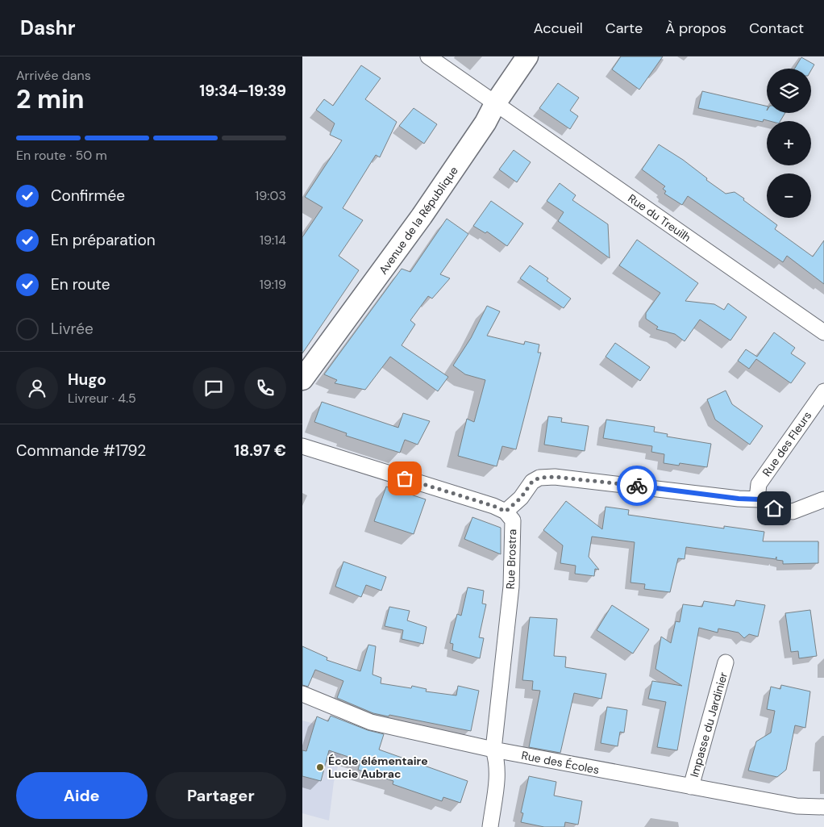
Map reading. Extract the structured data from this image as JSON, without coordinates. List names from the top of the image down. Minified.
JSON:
{"streets":{"main road":["Avenue de la République"],"street":["Rue du Treuilh","Rue des Fleurs","Rue Brostra","Impasse du Jardinier","Rue des Écoles"]},"crossings":[["Rue du Treuilh","Avenue de la République"],["Rue Brostra","Rue des Écoles"],["Impasse du Jardinier","Rue des Écoles"]],"places":["École élémentaire Lucie Aubrac"],"page":{"header":"Dashr","nav":["Accueil","Carte","À propos","Contact"],"heading":["2 min","Arrivée dans","19:34–19:39"],"panel":["Hugo","Livreur · 4.5","Commande #1792","18.97 €"],"map_buttons":["+","−"],"bar":"En route · 50 m","list":[["Confirmée","19:03"],["En préparation","19:14"],["En route","19:19"],"Livrée"],"buttons":["Aide","Partager"]}}
